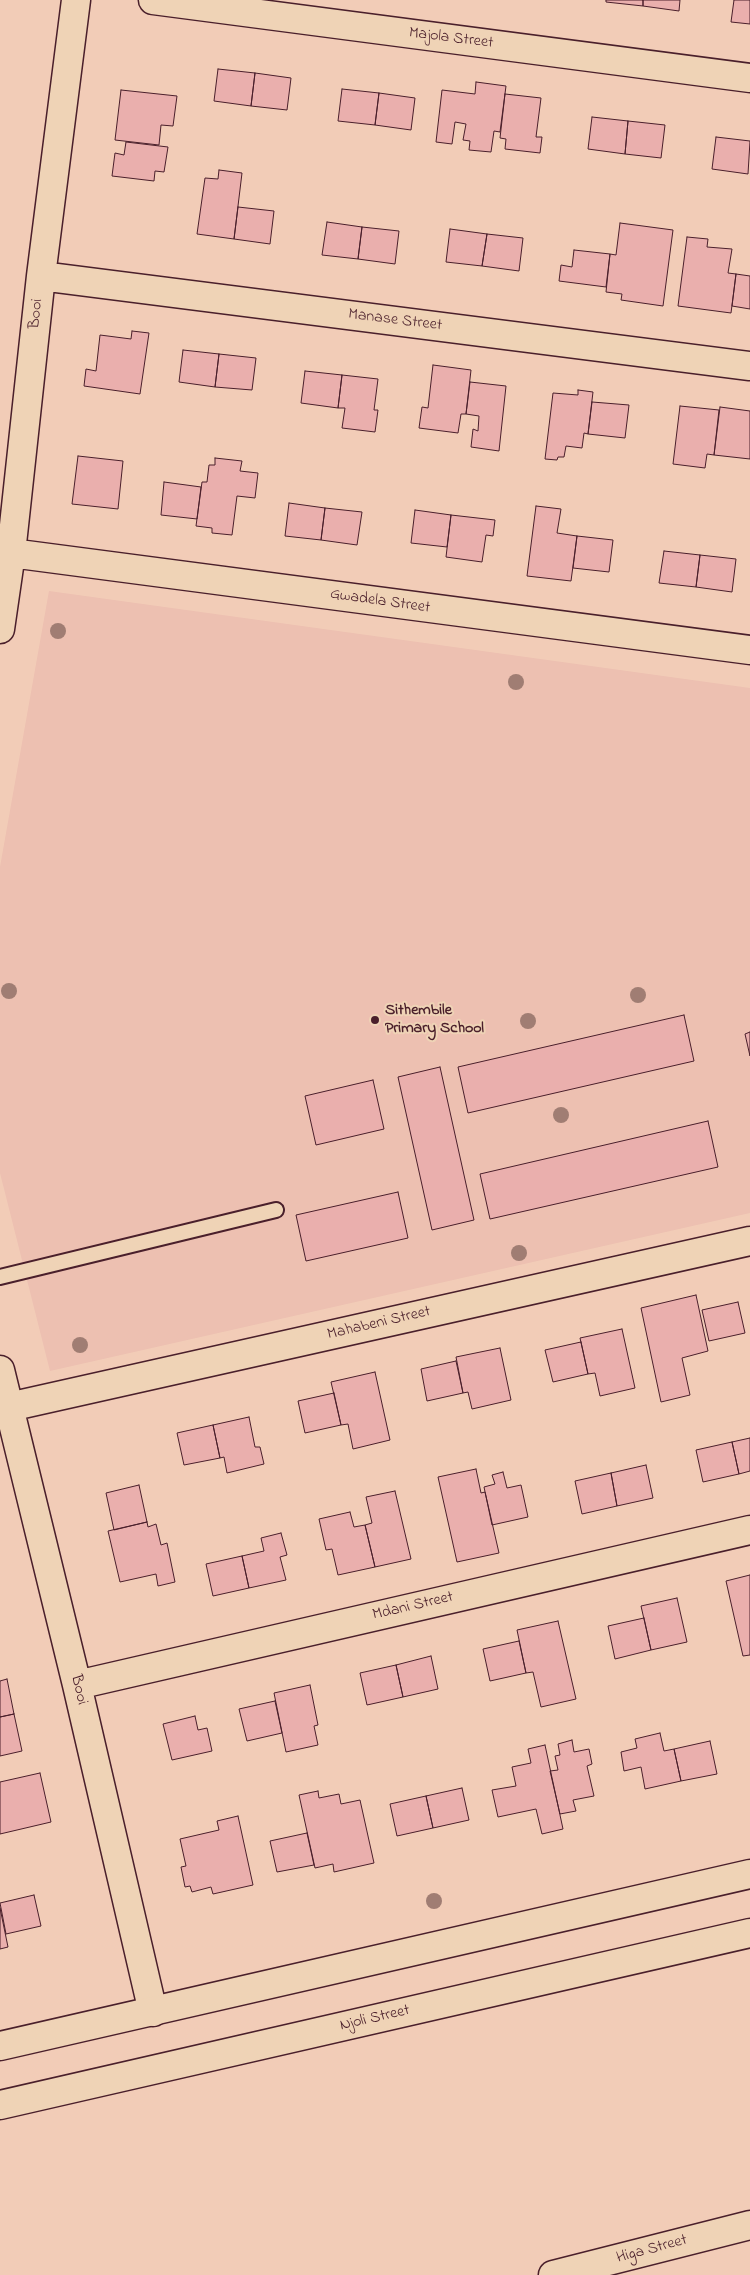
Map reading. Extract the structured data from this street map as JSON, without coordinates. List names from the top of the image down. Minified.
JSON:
{"streets":{"street":["Majola Street","Booi","Manase Street","Gwadela Street","Mahabeni Street","Mdani Street","Njoli Street","Higa Street"]},"crossings":[["Booi","Manase Street"],["Booi","Gwadela Street"],["Booi","Mahabeni Street"],["Booi","Mdani Street"]],"places":["Sithembile Primary School"]}
